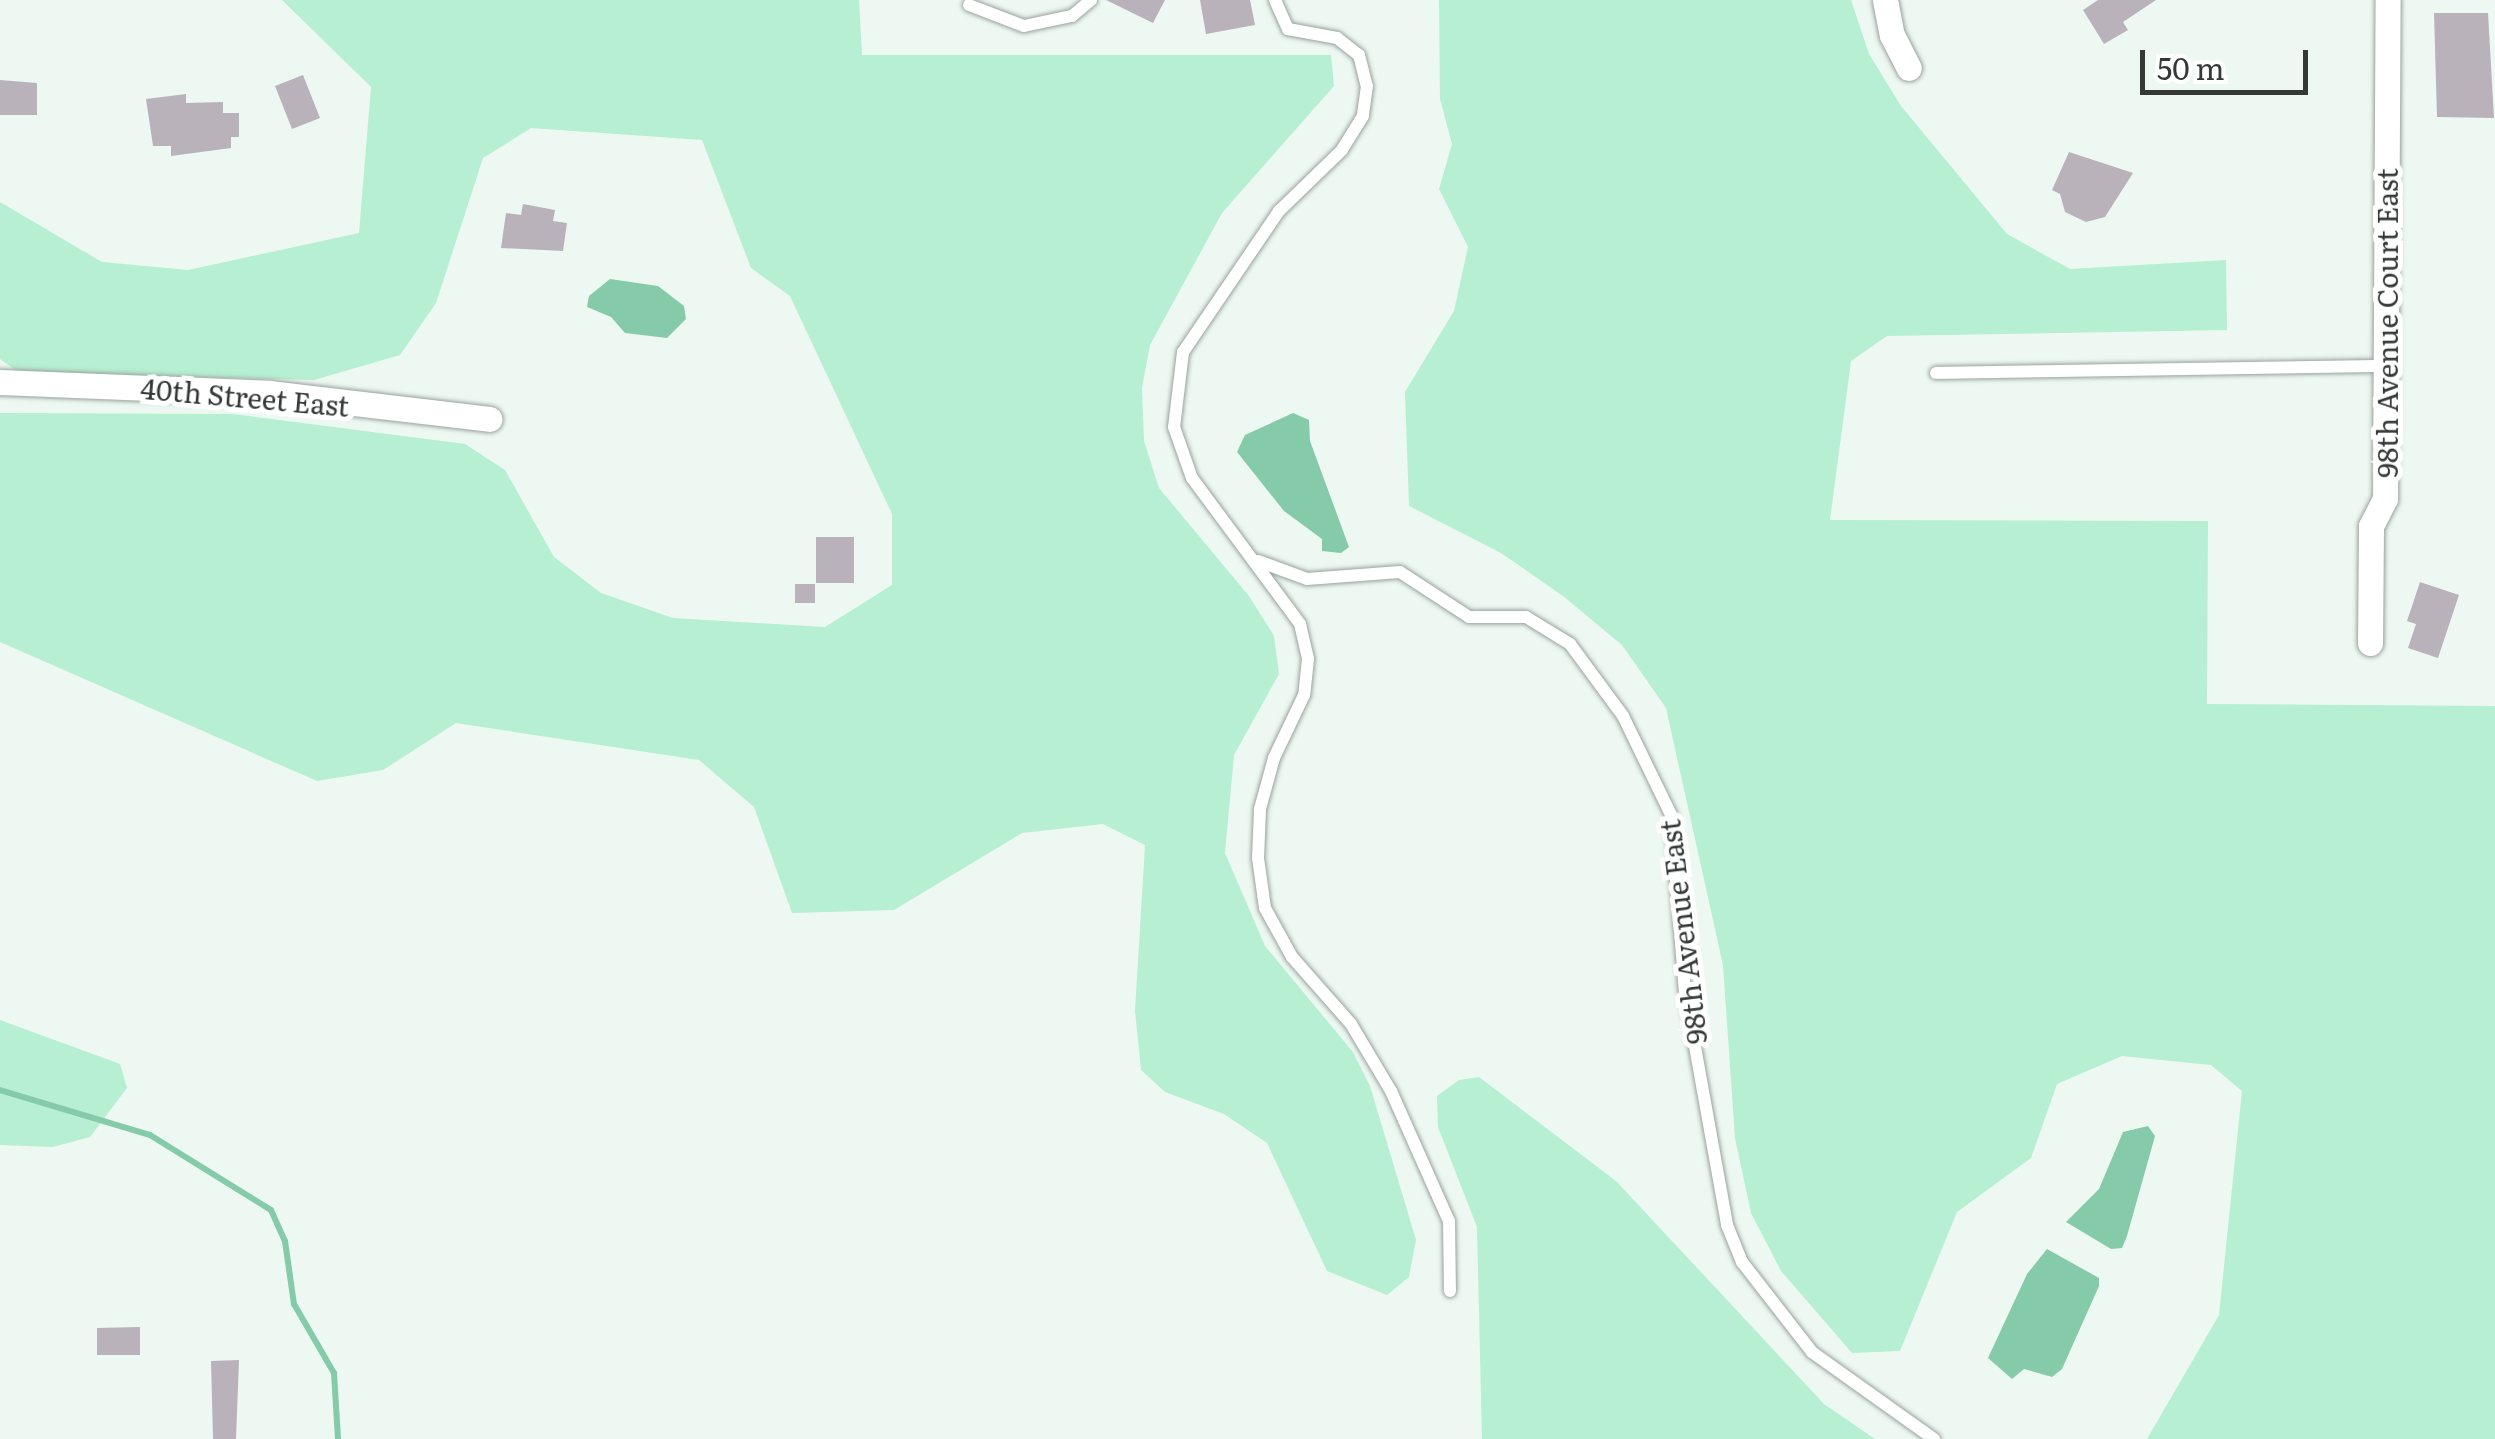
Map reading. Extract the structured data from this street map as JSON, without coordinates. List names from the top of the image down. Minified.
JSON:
{"streets":{"street":["98th Avenue Court East","40th Street East"],"lane":["98th Avenue East"]},"scale_bar":"50 m"}
